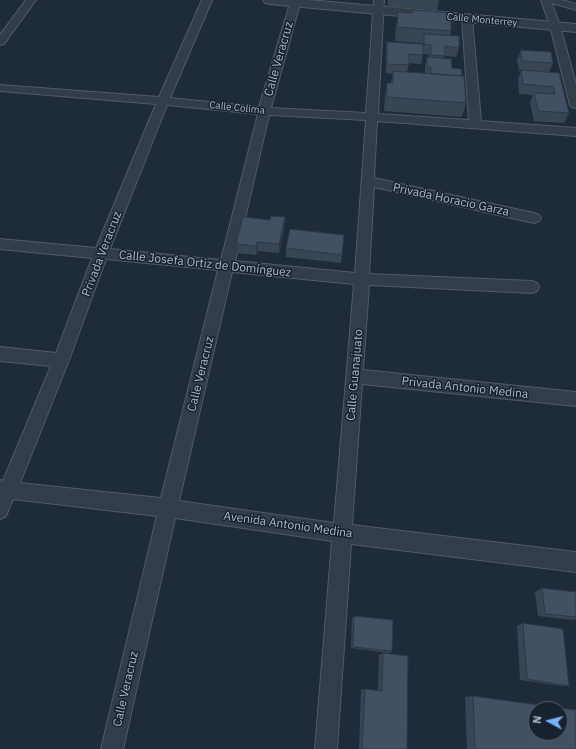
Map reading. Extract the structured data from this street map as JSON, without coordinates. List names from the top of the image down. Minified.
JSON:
{"streets":{"street":["Calle Monterrey","Calle Veracruz","Calle Colima","Privada Horacio Garza","Privada Veracruz","Calle Josefa Ortiz de Domínguez","Calle Guanajuato","Privada Antonio Medina","Avenida Antonio Medina"]},"crossings":[["Calle Monterrey","Calle Veracruz"],["Calle Monterrey","Calle Guanajuato"],["Calle Veracruz","Calle Colima"],["Calle Veracruz","Calle Josefa Ortiz de Domínguez"],["Calle Veracruz","Avenida Antonio Medina"],["Calle Colima","Privada Veracruz"],["Calle Colima","Calle Guanajuato"],["Privada Horacio Garza","Calle Guanajuato"],["Privada Veracruz","Calle Josefa Ortiz de Domínguez"],["Privada Veracruz","Avenida Antonio Medina"],["Calle Josefa Ortiz de Domínguez","Calle Guanajuato"],["Calle Guanajuato","Privada Antonio Medina"],["Calle Guanajuato","Avenida Antonio Medina"]],"north":"left"}
